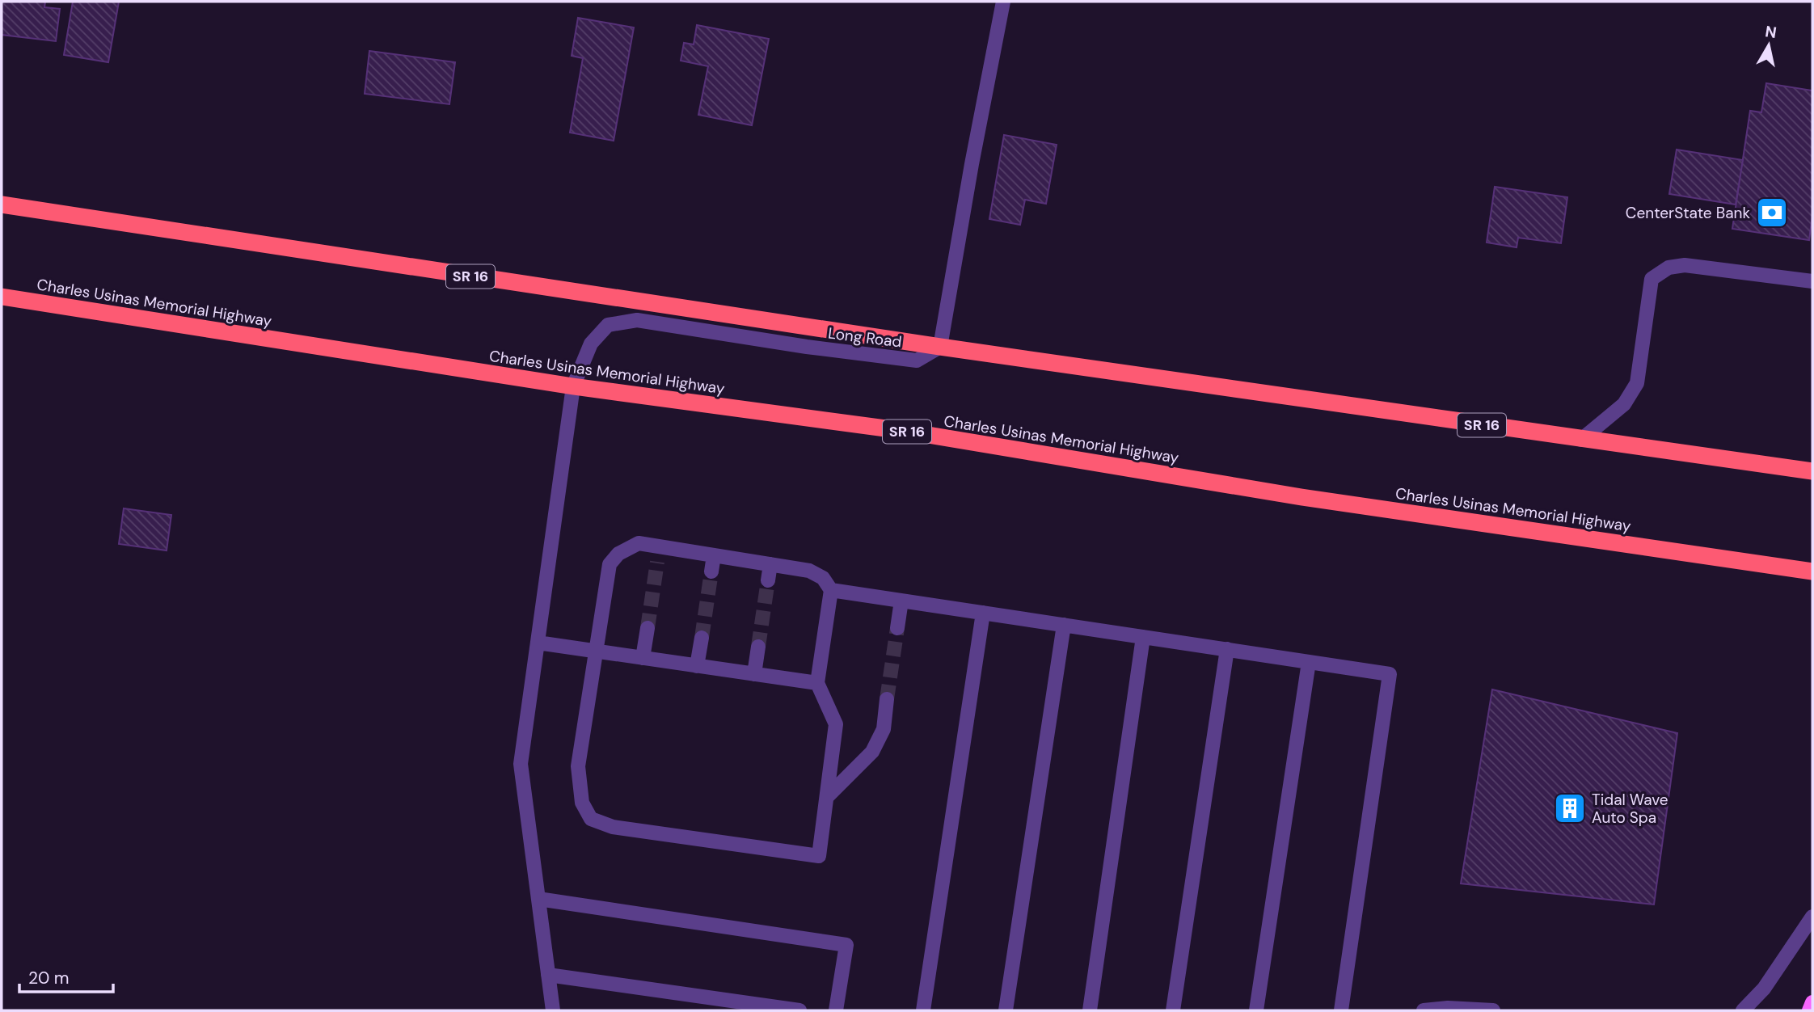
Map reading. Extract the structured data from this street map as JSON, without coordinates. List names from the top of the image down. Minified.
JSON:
{"streets":{"highway":["SR 16","Charles Usinas Memorial Highway"],"street":["Long Road"]},"crossings":[["SR 16","Long Road"],["Charles Usinas Memorial Highway","Long Road"]],"places":{"bank":["CenterState Bank"],"building":["Tidal Wave Auto Spa"]},"scale_bar":"20 m","north":"top"}
